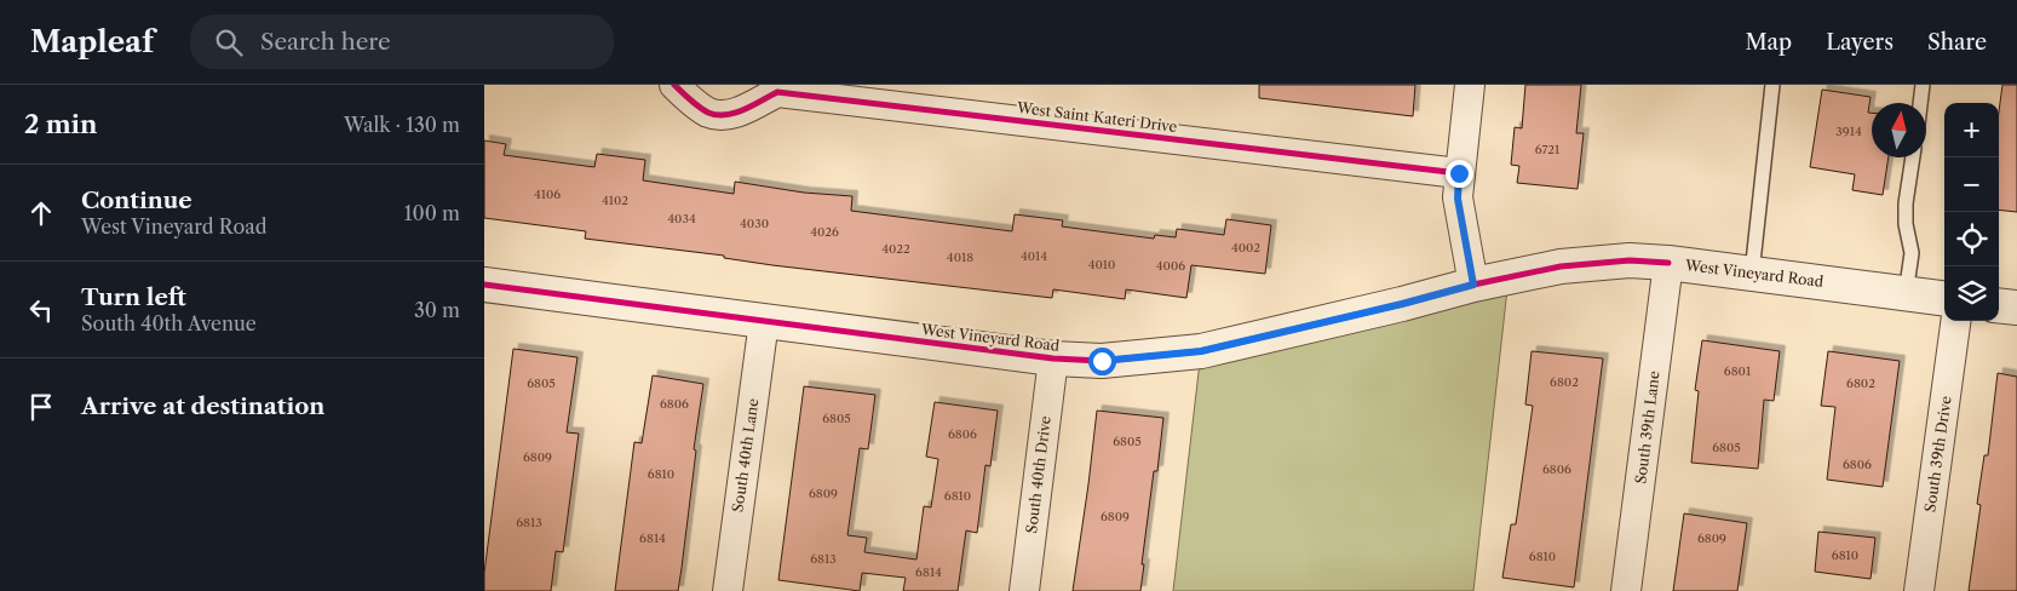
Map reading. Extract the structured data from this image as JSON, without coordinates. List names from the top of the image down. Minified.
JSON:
{"streets":{"street":["West Saint Kateri Drive","West Vineyard Road","South 39th Lane","South 39th Drive","South 40th Lane","South 40th Drive"]},"crossings":[["West Vineyard Road","South 39th Lane"],["West Vineyard Road","South 40th Lane"],["West Vineyard Road","South 40th Drive"]],"house_numbers":["3914","6721","4106","4102","4034","4030","4026","4002","4022","4014","4018","4010","4006","6801","6802","6805","6802","6806","6805","6806","6805","6805","6809","6806","6806","6810","6809","6810","6809","6813","6814","6809","6810","6810","6813","6814"],"north":"top","page":{"header":"Mapleaf","search":"Search here","nav":["Map","Layers","Share"],"heading":["2 min","Walk · 130 m"],"map_buttons":["+","−"],"list":[["Continue","West Vineyard Road","100 m"],["Turn left","South 40th Avenue","30 m"],"Arrive at destination"]}}
